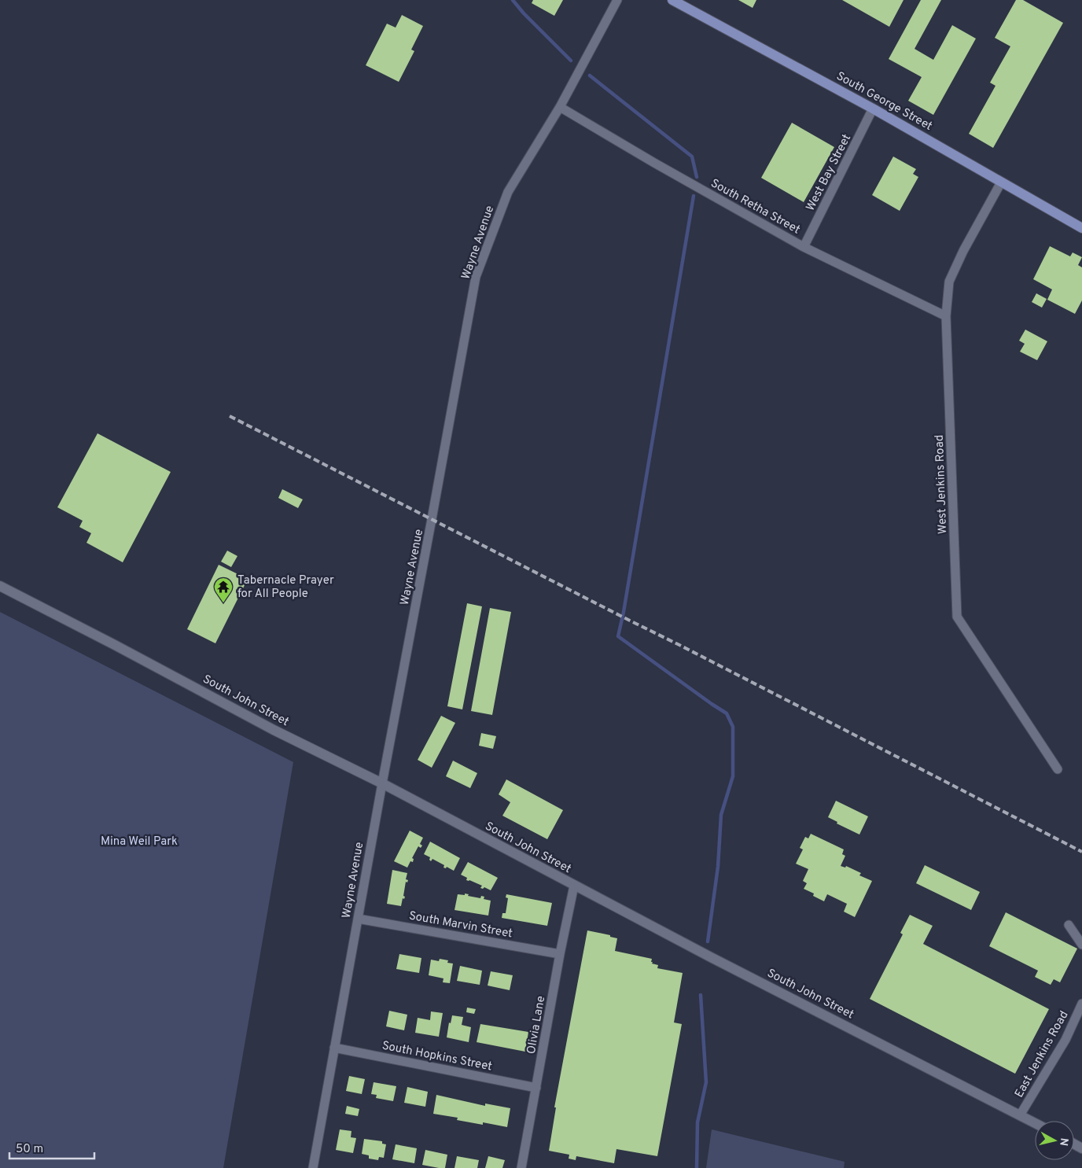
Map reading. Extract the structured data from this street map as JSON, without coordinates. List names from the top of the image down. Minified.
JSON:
{"streets":{"main road":["South George Street"],"street":["West Bay Street","South Retha Street","Wayne Avenue","West Jenkins Road","South John Street","South Marvin Street","Olivia Lane","East Jenkins Road","South Hopkins Street"]},"crossings":[["South George Street","West Bay Street"],["South George Street","West Jenkins Road"],["West Bay Street","South Retha Street"],["South Retha Street","Wayne Avenue"],["South Retha Street","West Jenkins Road"],["Wayne Avenue","South John Street"],["Wayne Avenue","South Marvin Street"],["Wayne Avenue","South Hopkins Street"],["South John Street","Olivia Lane"],["South John Street","East Jenkins Road"],["South Marvin Street","Olivia Lane"],["Olivia Lane","South Hopkins Street"]],"parks":["Mina Weil Park"],"places":{"temple":["Tabernacle Prayer for All People"]},"scale_bar":"50 m","north":"right"}
